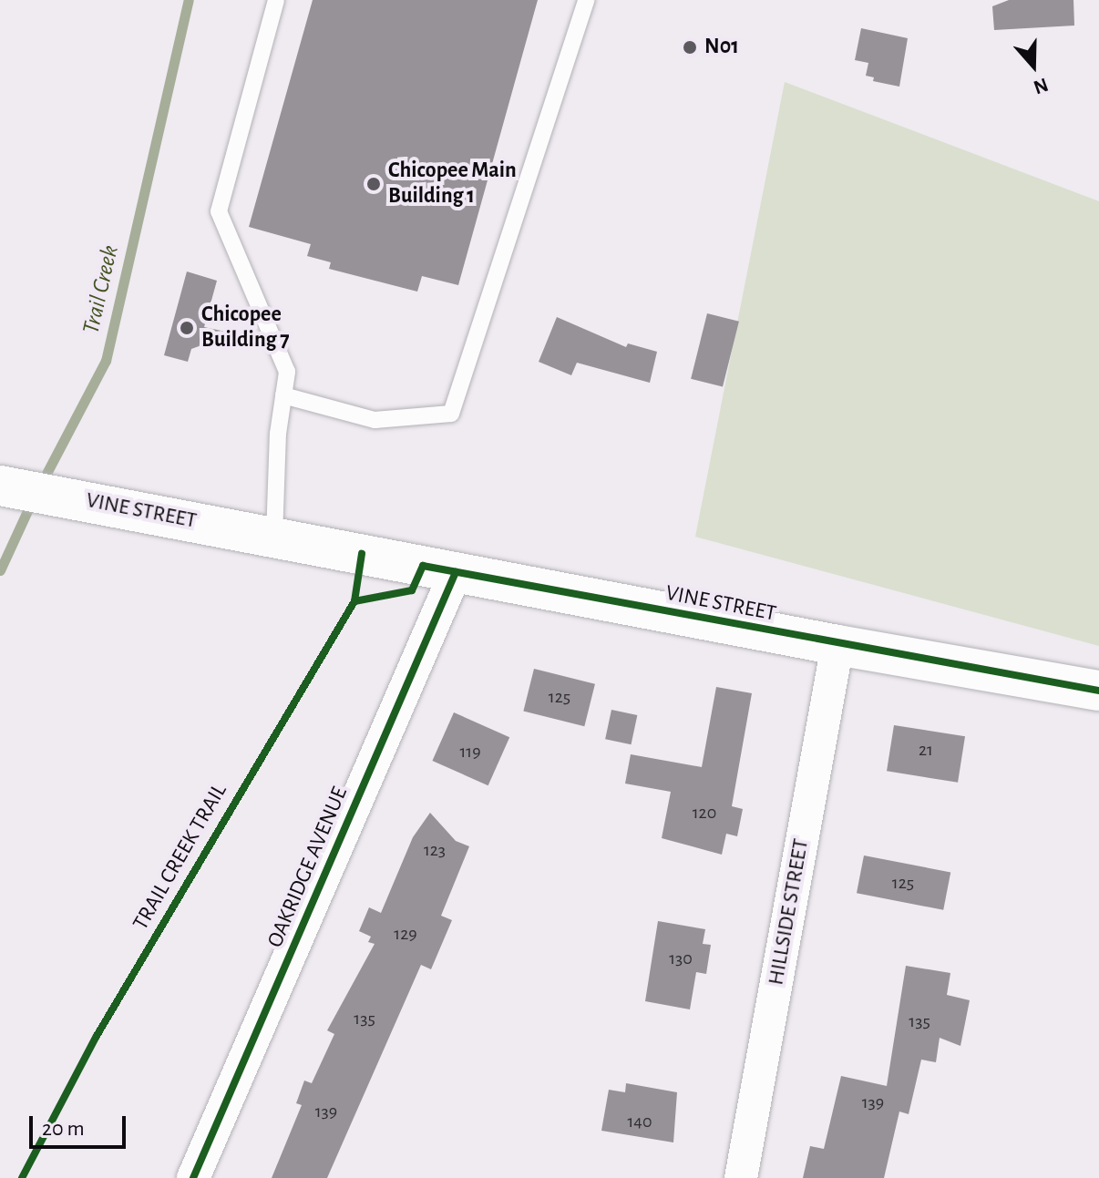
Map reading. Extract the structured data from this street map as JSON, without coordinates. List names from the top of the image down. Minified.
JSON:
{"streets":{"street":["VINE STREET","OAKRIDGE AVENUE","HILLSIDE STREET"],"cycle path":["TRAIL CREEK TRAIL"]},"crossings":[["VINE STREET","OAKRIDGE AVENUE"],["VINE STREET","HILLSIDE STREET"]],"water":["Trail Creek"],"places":["N01","Chicopee Main Building 1","Chicopee Building 7"],"house_numbers":["125","21","119","120","123","125","129","130","135","135","139","139","140"],"scale_bar":"20 m","north":"bottom"}
